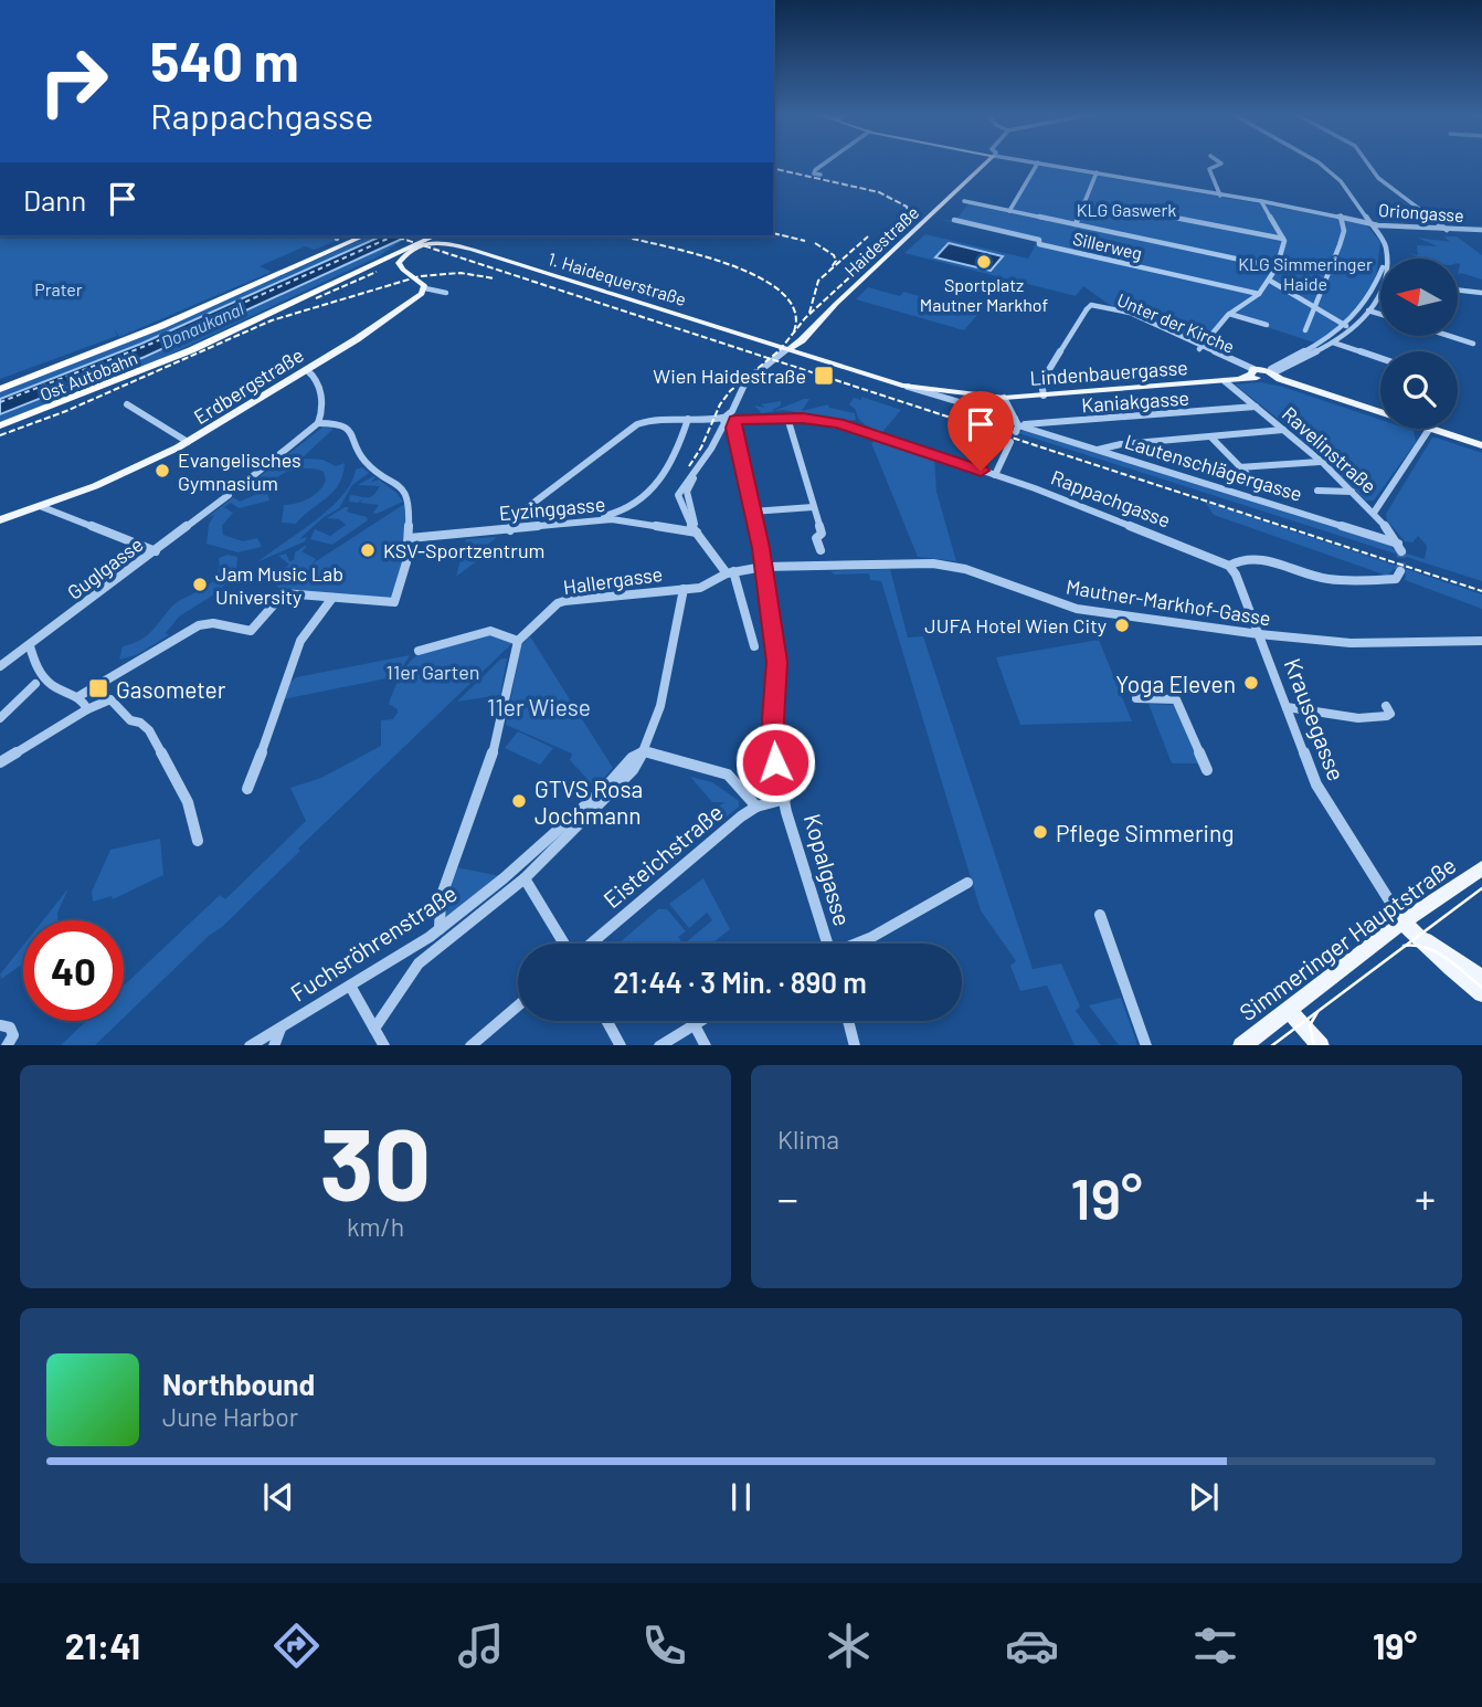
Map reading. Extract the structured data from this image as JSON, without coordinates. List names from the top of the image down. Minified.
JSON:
{"streets":{"highway":["Ost Autobahn"],"main road":["Haidestraße","1. Haidequerstraße","Unter der Kirche","Lindenbauergasse","Erdbergstraße","Lautenschlägergasse","Simmeringer Hauptstraße"],"street":["Oriongasse","Sillerweg","Kaniakgasse","Ravelinstraße","Rappachgasse","Eyzinggasse","Guglgasse","Hallergasse","Mautner-Markhof-Gasse","Krausegasse","Eisteichstraße","Kopalgasse","Fuchsröhrenstraße"]},"crossings":[["Haidestraße","1. Haidequerstraße"],["Haidestraße","Lautenschlägergasse"],["Haidestraße","Rappachgasse"],["Haidestraße","Kopalgasse"],["1. Haidequerstraße","Ost Autobahn"],["1. Haidequerstraße","Lautenschlägergasse"],["Unter der Kirche","Lindenbauergasse"],["Lindenbauergasse","Ravelinstraße"],["Lindenbauergasse","Lautenschlägergasse"],["Kaniakgasse","Ravelinstraße"],["Kaniakgasse","Lautenschlägergasse"],["Ravelinstraße","Lautenschlägergasse"],["Rappachgasse","Eyzinggasse"],["Rappachgasse","Krausegasse"],["Rappachgasse","Kopalgasse"],["Hallergasse","Mautner-Markhof-Gasse"],["Mautner-Markhof-Gasse","Krausegasse"],["Mautner-Markhof-Gasse","Kopalgasse"],["Krausegasse","Simmeringer Hauptstraße"],["Eisteichstraße","Kopalgasse"]],"water":["Donaukanal"],"parks":["KLG Gaswerk","KLG Simmeringer Haide","Prater","11er Garten","11er Wiese"],"places":{"other":["Sportplatz Mautner Markhof","Evangelisches Gymnasium","KSV-Sportzentrum","Jam Music Lab University","JUFA Hotel Wien City","Yoga Eleven","GTVS Rosa Jochmann","Pflege Simmering"],"transit":["Wien Haidestraße","Gasometer"]},"north":"left","page":{"turn":["540 m","Rappachgasse"],"then":"Dann","limit":"40","trip":"21:44 · 3 Min. · 890 m","tile":[["30","km/h"],"Klima"],"heat":["−","19°","+"],"song":["Northbound","June Harbor"],"tabs":["21:41","19°"]}}
